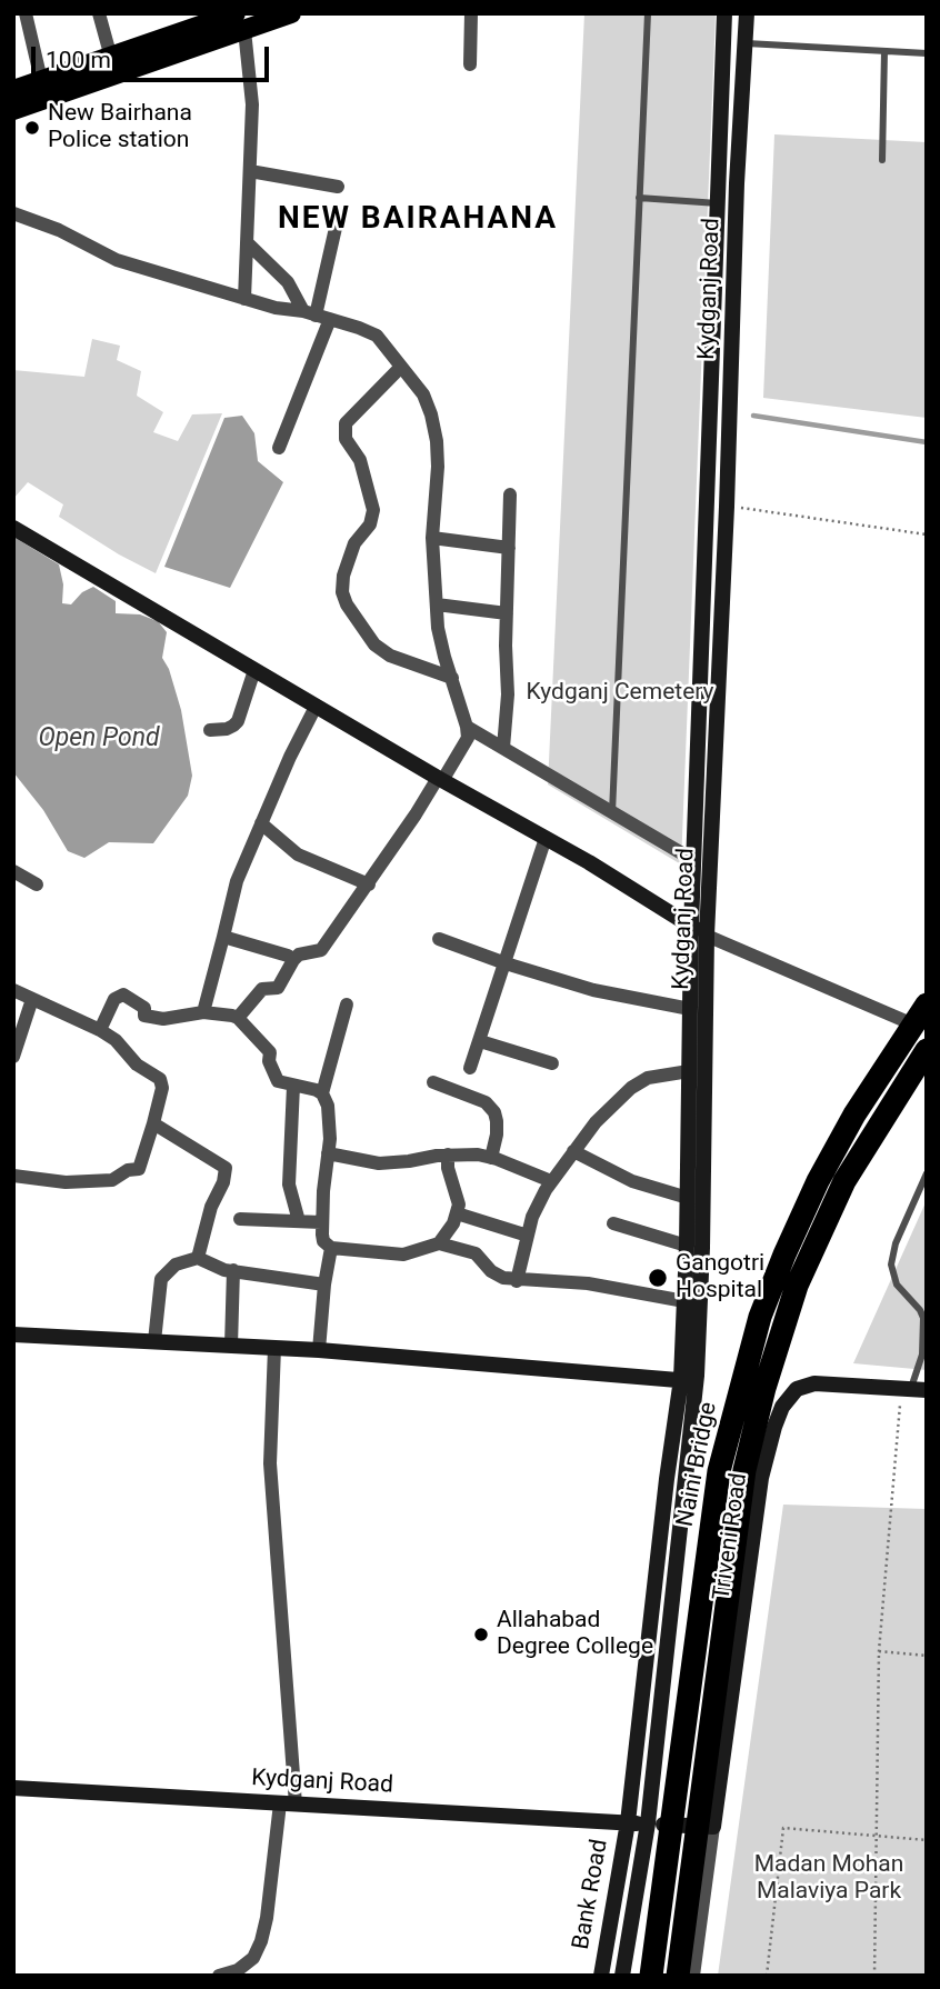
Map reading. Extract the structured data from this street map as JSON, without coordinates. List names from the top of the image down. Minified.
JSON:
{"streets":{"highway":["Naini Bridge"],"main road":["Kydganj Road","Triveni Road","Bank Road"]},"crossings":[["Kydganj Road","Triveni Road"],["Kydganj Road","Bank Road"]],"districts":["NEW BAIRAHANA"],"water":["Open Pond"],"parks":["Kydganj Cemetery","Madan Mohan Malaviya Park"],"places":["New Bairhana Police station","Gangotri Hospital","Allahabad Degree College"],"scale_bar":"100 m"}
